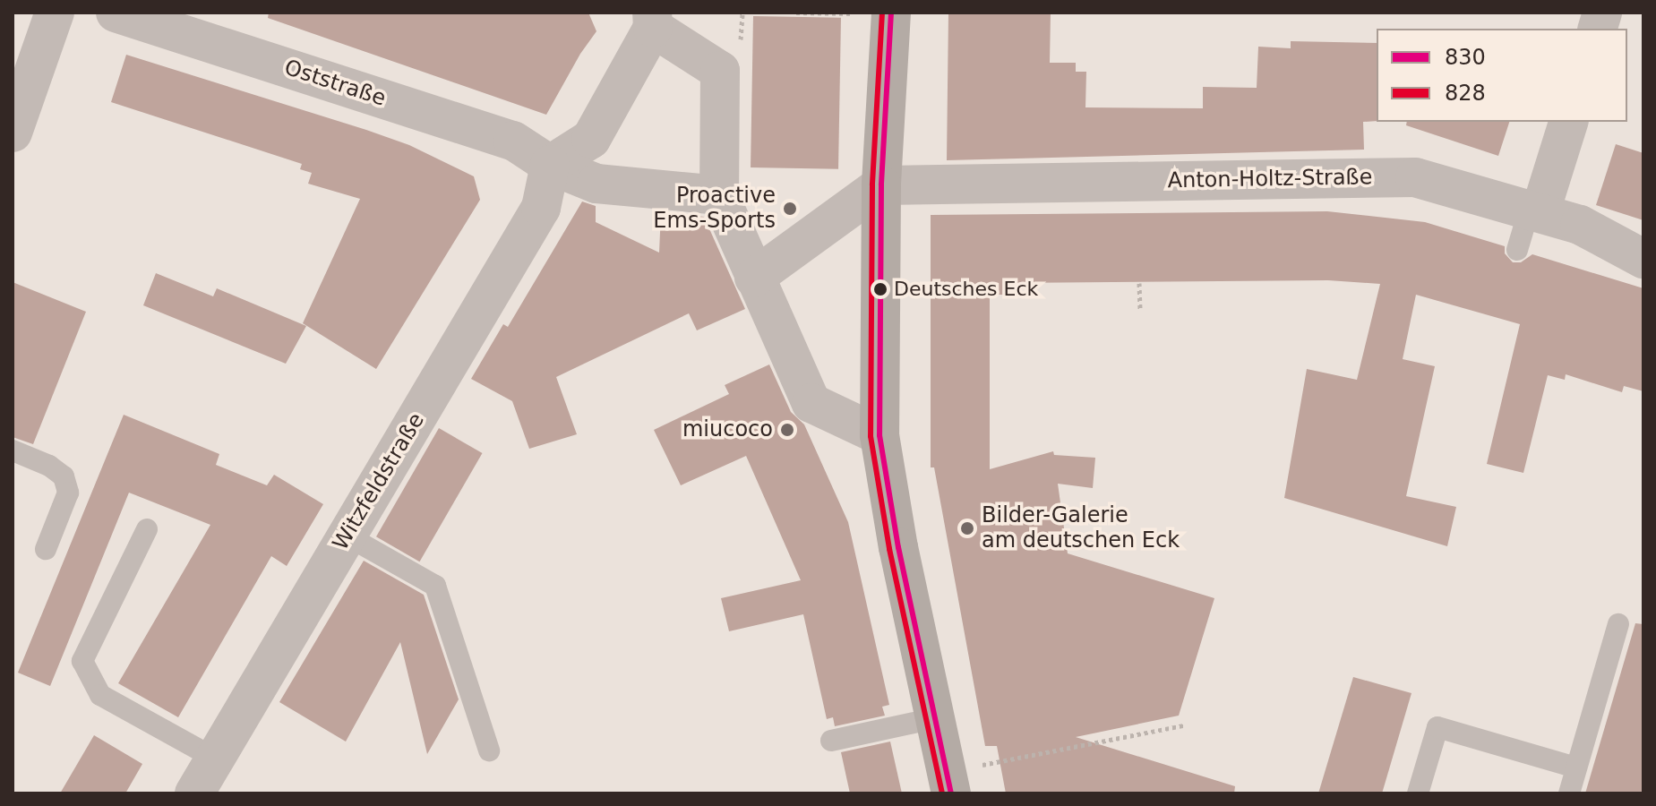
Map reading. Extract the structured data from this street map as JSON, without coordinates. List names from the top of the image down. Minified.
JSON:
{"streets":{"street":["Oststraße","Anton-Holtz-Straße","Witzfeldstraße"]},"crossings":[["Oststraße","Witzfeldstraße"]],"places":["Proactive Ems-Sports","Deutsches Eck","miucoco","Bilder-Galerie am deutschen Eck"],"lines":["transit line 830","transit line 828"],"legend":["830","828"]}
